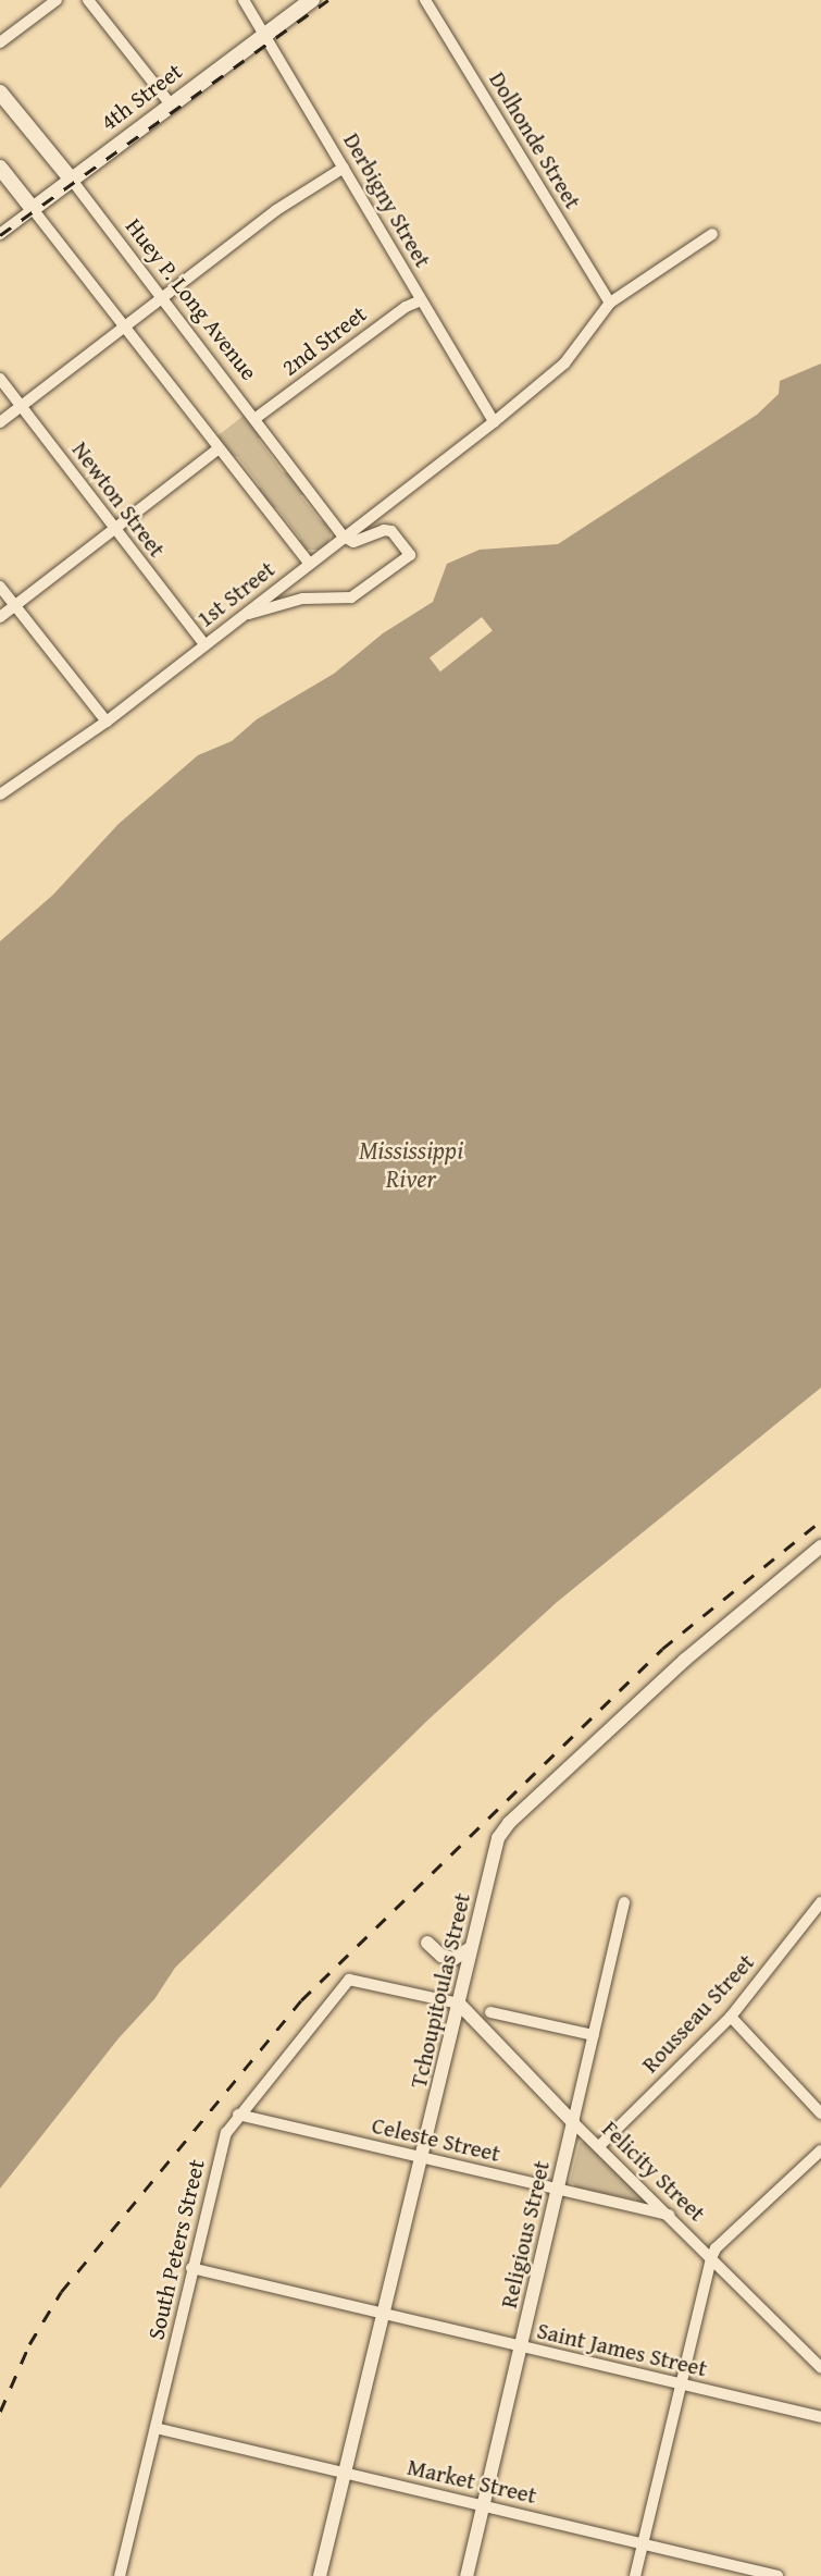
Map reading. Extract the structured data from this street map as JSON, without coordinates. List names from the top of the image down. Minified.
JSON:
{"streets":{"main road":["4th Street","Huey P. Long Avenue"],"street":["Dolhonde Street","Derbigny Street","2nd Street","Newton Street","1st Street","Tchoupitoulas Street","Rousseau Street","Celeste Street","Felicity Street","Religious Street","South Peters Street","Saint James Street","Market Street"]},"crossings":[["4th Street","Derbigny Street"],["4th Street","Huey P. Long Avenue"],["Dolhonde Street","1st Street"],["Derbigny Street","2nd Street"],["Derbigny Street","1st Street"],["Huey P. Long Avenue","2nd Street"],["Huey P. Long Avenue","1st Street"],["Newton Street","1st Street"],["Tchoupitoulas Street","Celeste Street"],["Tchoupitoulas Street","Felicity Street"],["Tchoupitoulas Street","South Peters Street"],["Tchoupitoulas Street","Saint James Street"],["Tchoupitoulas Street","Market Street"],["Rousseau Street","Felicity Street"],["Celeste Street","Felicity Street"],["Celeste Street","Religious Street"],["Celeste Street","South Peters Street"],["Felicity Street","Religious Street"],["Felicity Street","South Peters Street"],["Religious Street","Saint James Street"],["Religious Street","Market Street"],["South Peters Street","Saint James Street"],["South Peters Street","Market Street"]],"water":["Mississippi River"]}
